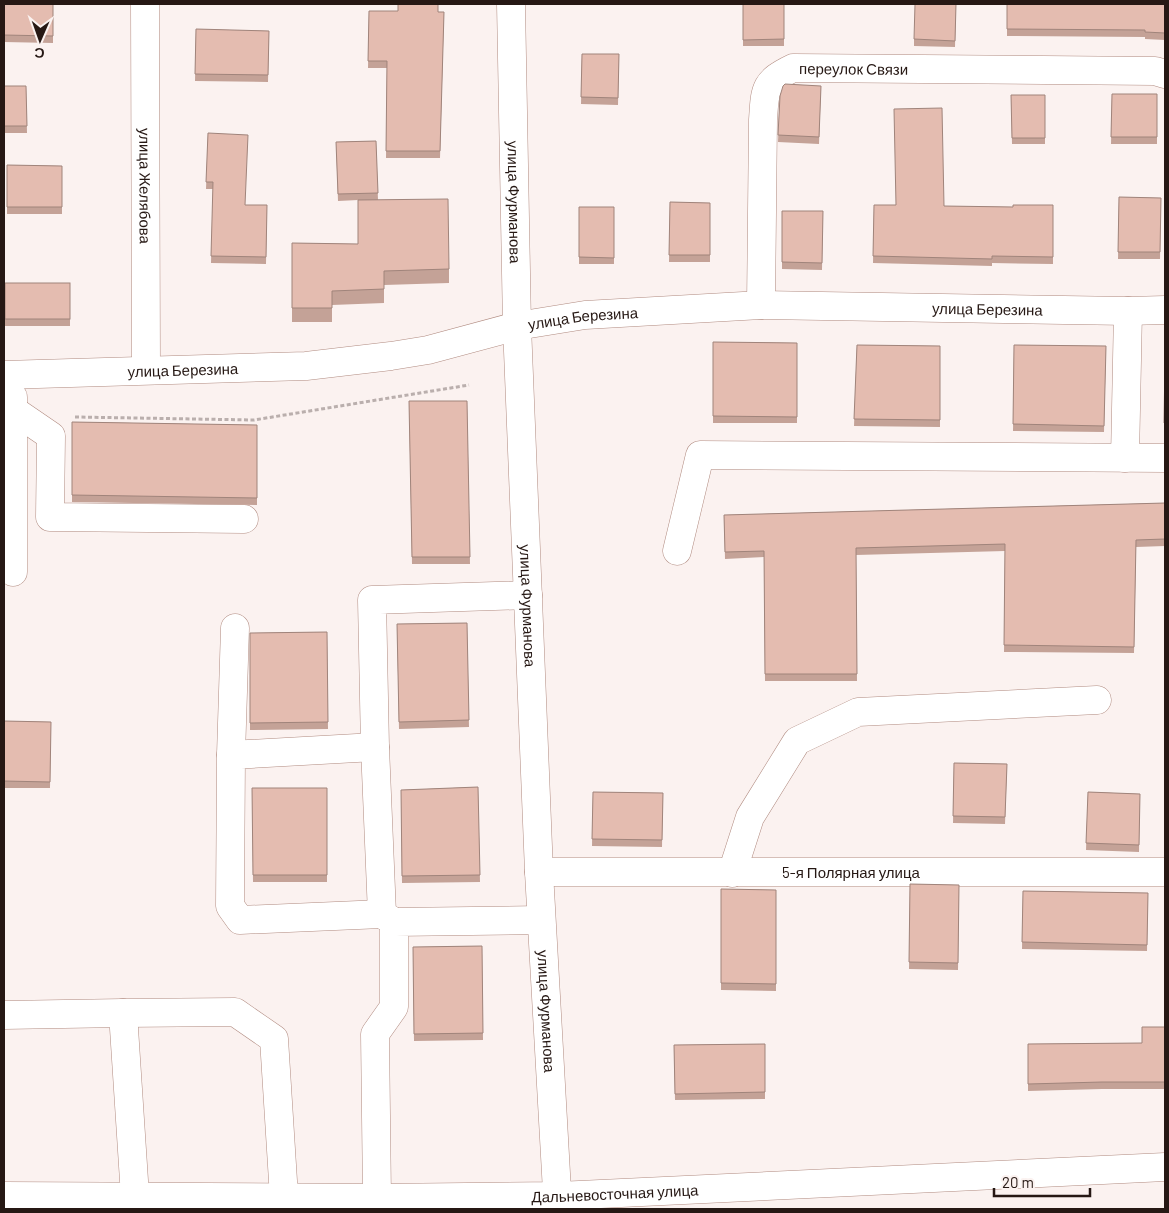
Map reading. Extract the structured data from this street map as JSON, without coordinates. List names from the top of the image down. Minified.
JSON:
{"streets":{"street":["переулок Связи","улица Желябова","улица Фурманова","улица Березина","5-я Полярная улица","Дальневосточная улица"]},"crossings":[["переулок Связи","улица Березина"],["улица Желябова","улица Березина"],["улица Фурманова","улица Березина"],["улица Фурманова","5-я Полярная улица"],["улица Фурманова","Дальневосточная улица"]],"scale_bar":"20 m","north":"bottom"}
